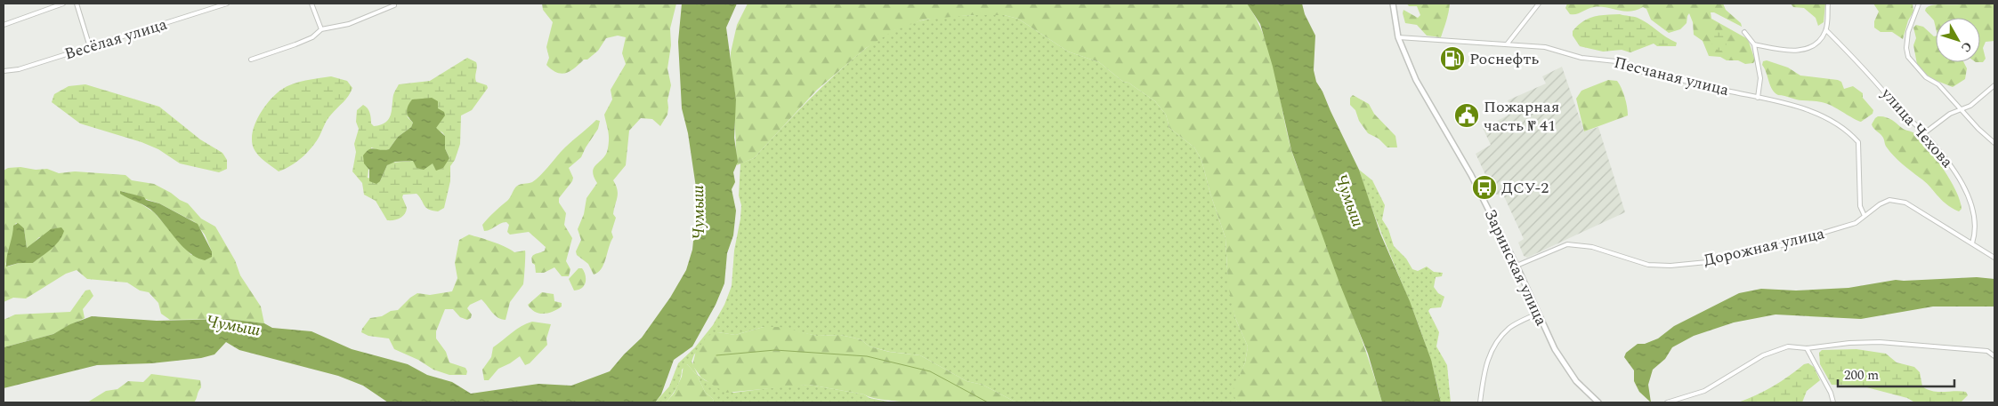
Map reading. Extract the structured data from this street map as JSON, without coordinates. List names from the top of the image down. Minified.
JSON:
{"streets":{"street":["Весёлая улица","Песчаная улица","улица Чехова","Дорожная улица","Заринская улица"]},"crossings":[["Песчаная улица","Дорожная улица"],["Песчаная улица","Заринская улица"],["улица Чехова","Дорожная улица"],["Дорожная улица","Заринская улица"]],"water":["Чумыш"],"places":{"fuel station":["Роснефть"],"public building":["Пожарная часть № 41"],"bus stop":["ДСУ-2"]},"scale_bar":"200 m","north":"bottom right"}
